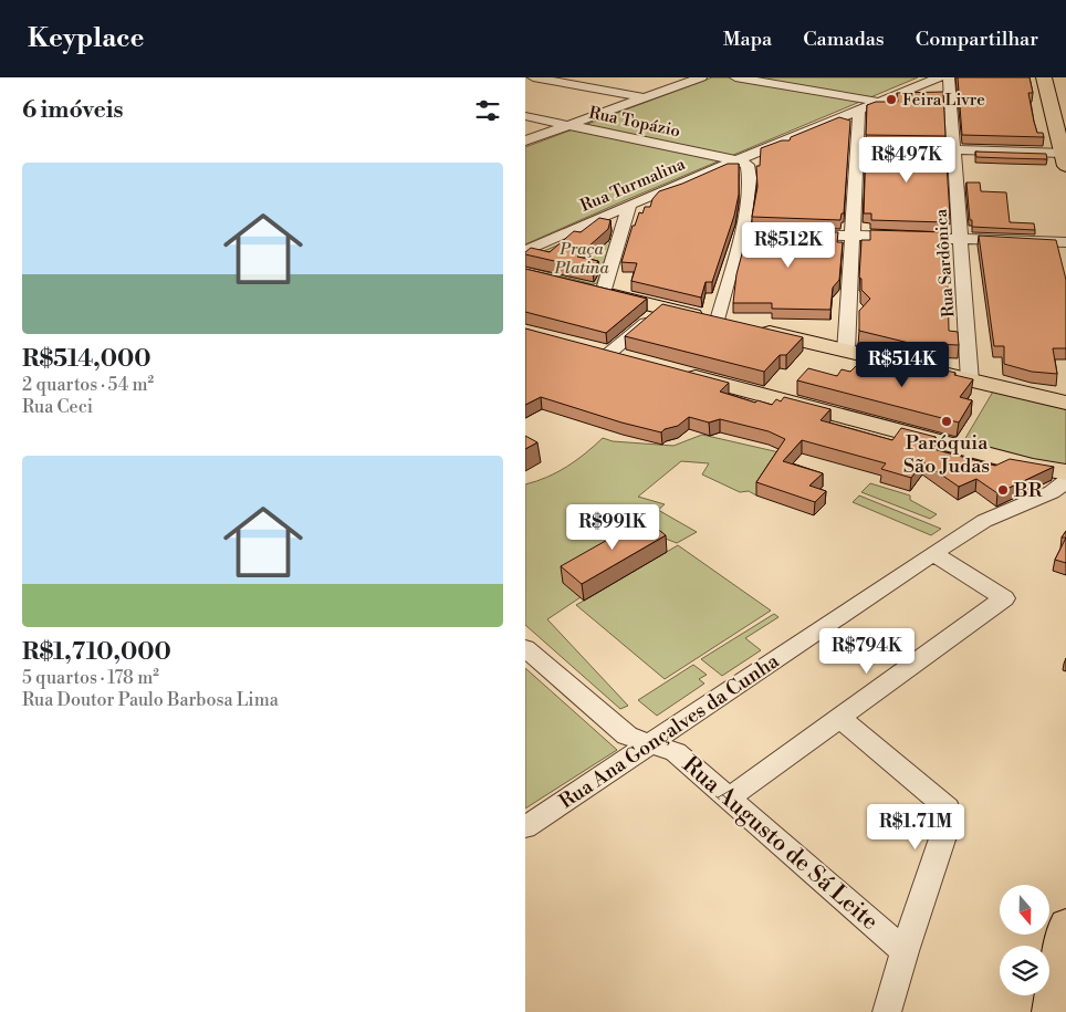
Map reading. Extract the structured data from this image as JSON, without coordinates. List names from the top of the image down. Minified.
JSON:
{"streets":{"street":["Rua Topázio","Rua Turmalina","Rua Sardônica","Rua Ana Gonçalves da Cunha","Rua Augusto de Sá Leite"]},"crossings":[["Rua Topázio","Rua Turmalina"],["Rua Ana Gonçalves da Cunha","Rua Augusto de Sá Leite"]],"parks":["Praça Platina"],"places":["Feira Livre","Paróquia São Judas","BR"],"north":"bottom","page":{"header":"Keyplace","nav":["Mapa","Camadas","Compartilhar"],"heading":"6 imóveis","price":["R$497K","R$512K","R$514K","R$991K","R$794K","R$1.71M"],"list":[{"name":"R$514,000","note":"2 quartos · 54 m² · Rua Ceci"},{"name":"R$1,710,000","note":"5 quartos · 178 m² · Rua Doutor Paulo Barbosa Lima"}]}}
